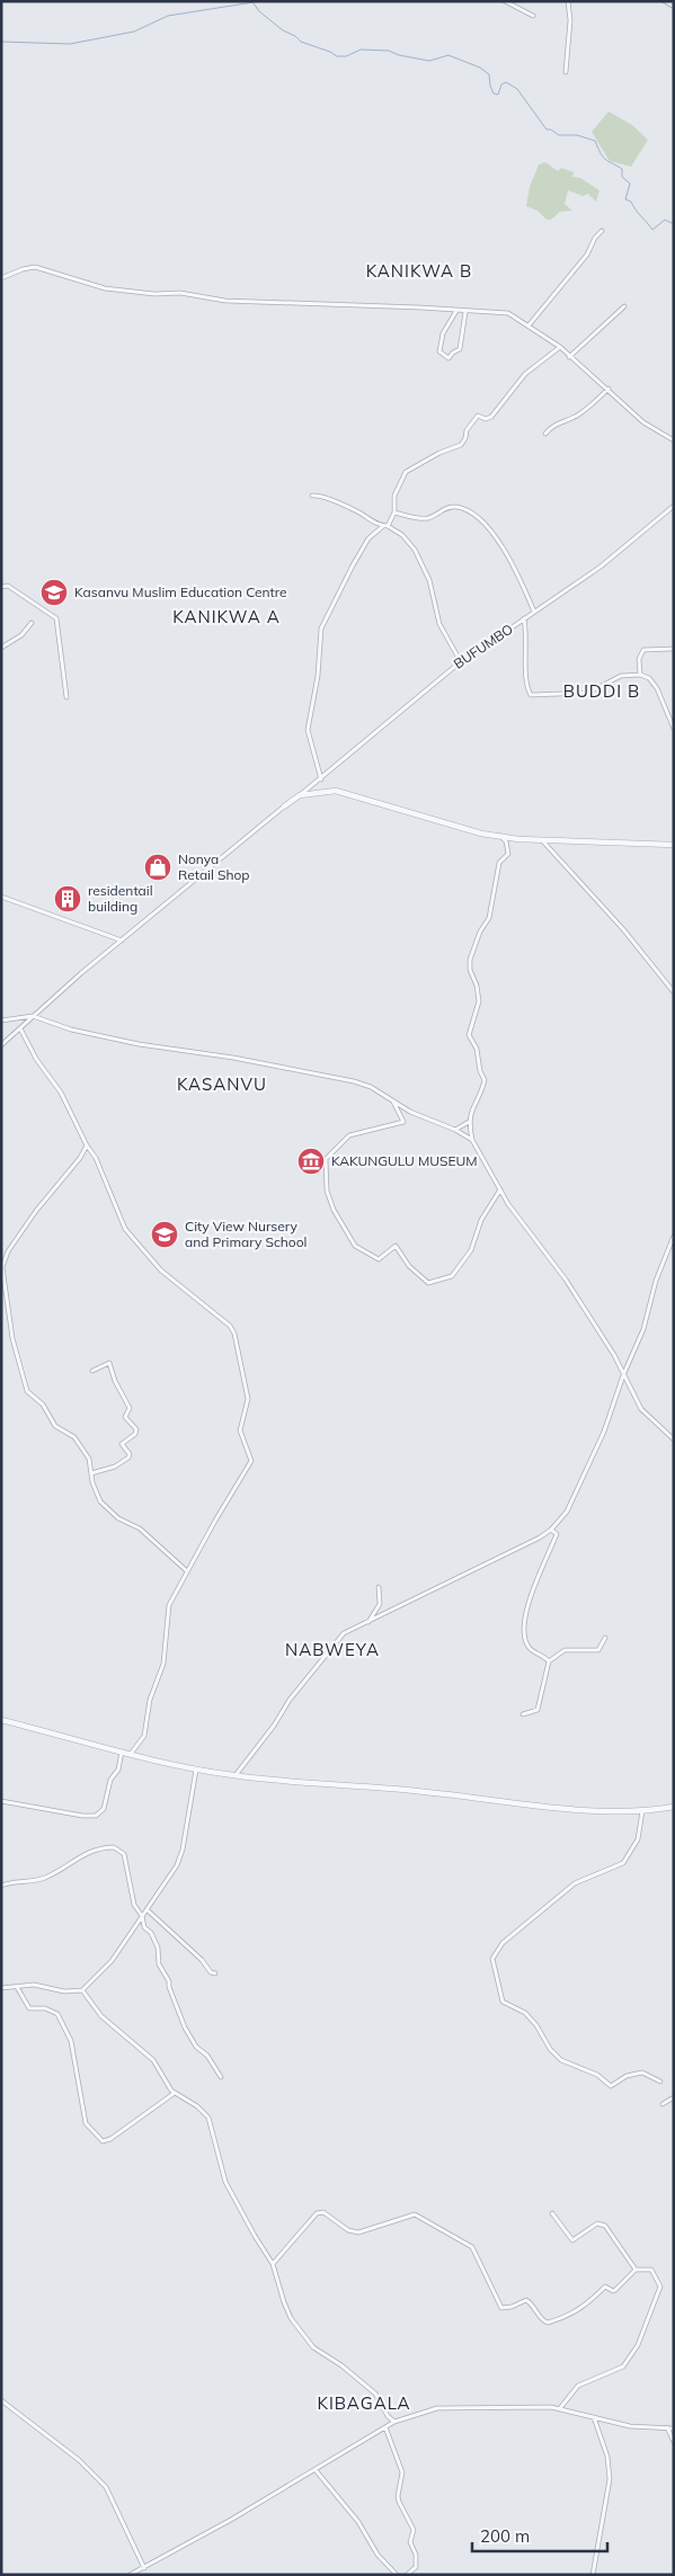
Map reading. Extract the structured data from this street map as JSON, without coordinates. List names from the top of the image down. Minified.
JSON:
{"streets":{"street":["BUFUMBO"]},"districts":["KANIKWA B","KANIKWA A","BUDDI B","KASANVU","NABWEYA","KIBAGALA"],"places":{"school or university":["Kasanvu Muslim Education Centre","City View Nursery and Primary School"],"shop":["Nonya Retail Shop"],"building":["residentail building"],"museum":["KAKUNGULU MUSEUM"]},"scale_bar":"200 m"}
